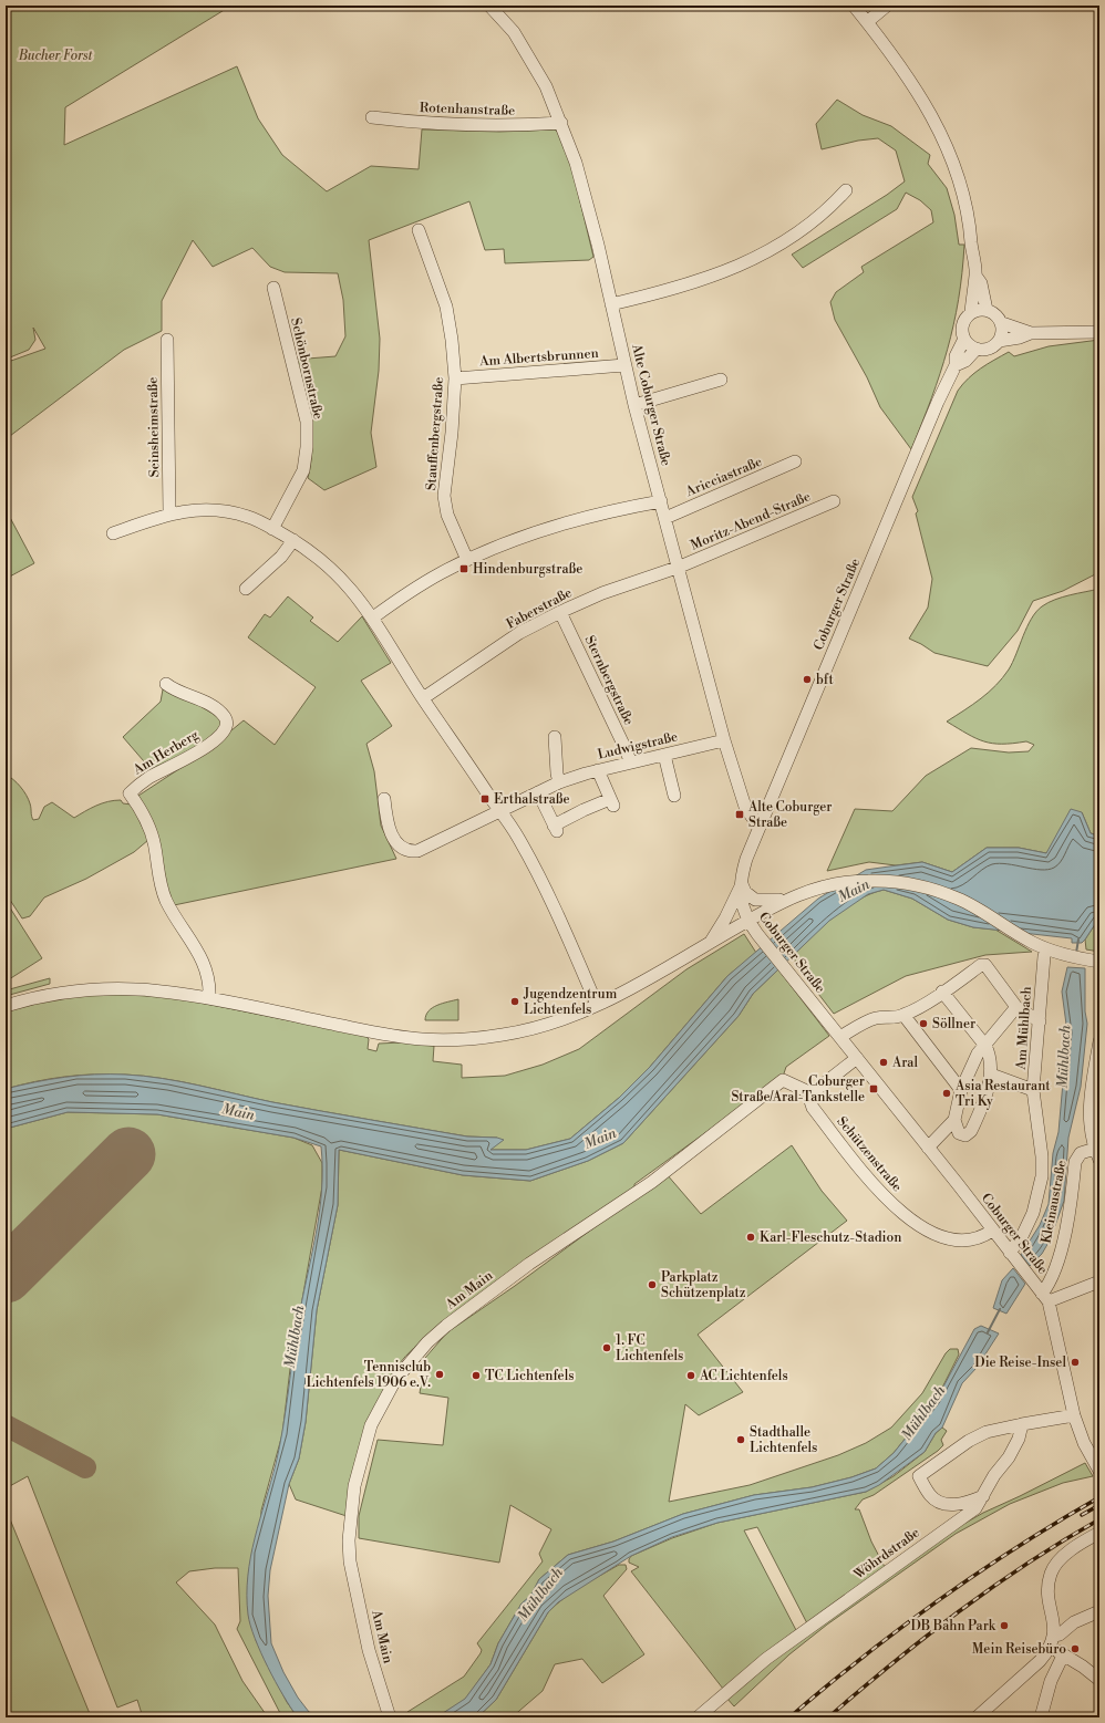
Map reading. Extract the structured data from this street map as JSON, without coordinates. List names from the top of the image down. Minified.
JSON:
{"streets":{"street":["Rotenhanstraße","Am Albertsbrunnen","Schönbornstraße","Alte Coburger Straße","Seinsheimstraße","Stauffenbergstraße","Aricciastraße","Moritz-Abend-Straße","Coburger Straße","Faberstraße","Sternbergstraße","Ludwigstraße","Am Herberg","Am Mühlbach","Schützenstraße","Kleinaustraße","Am Main","Wöhrdstraße"]},"crossings":[["Rotenhanstraße","Alte Coburger Straße"],["Am Albertsbrunnen","Alte Coburger Straße"],["Am Albertsbrunnen","Stauffenbergstraße"],["Alte Coburger Straße","Aricciastraße"],["Alte Coburger Straße","Moritz-Abend-Straße"],["Alte Coburger Straße","Coburger Straße"],["Alte Coburger Straße","Faberstraße"],["Alte Coburger Straße","Ludwigstraße"],["Moritz-Abend-Straße","Faberstraße"],["Coburger Straße","Am Mühlbach"],["Coburger Straße","Schützenstraße"],["Coburger Straße","Kleinaustraße"],["Faberstraße","Sternbergstraße"],["Sternbergstraße","Ludwigstraße"],["Schützenstraße","Am Main"]],"water":["Main","Mühlbach"],"parks":["Bucher Forst"],"places":{"transit":["Hindenburgstraße","Erthalstraße","Alte Coburger Straße","Coburger Straße/Aral-Tankstelle"],"other":["bft","Jugendzentrum Lichtenfels","Söllner","Aral","Asia Restaurant Tri Ky","Karl-Fleschutz-Stadion","Parkplatz Schützenplatz","1. FC Lichtenfels","Die Reise-Insel","Tennisclub Lichtenfels 1906 e.V.","TC Lichtenfels","AC Lichtenfels","Stadthalle Lichtenfels","DB Bahn Park","Mein Reisebüro"]}}
